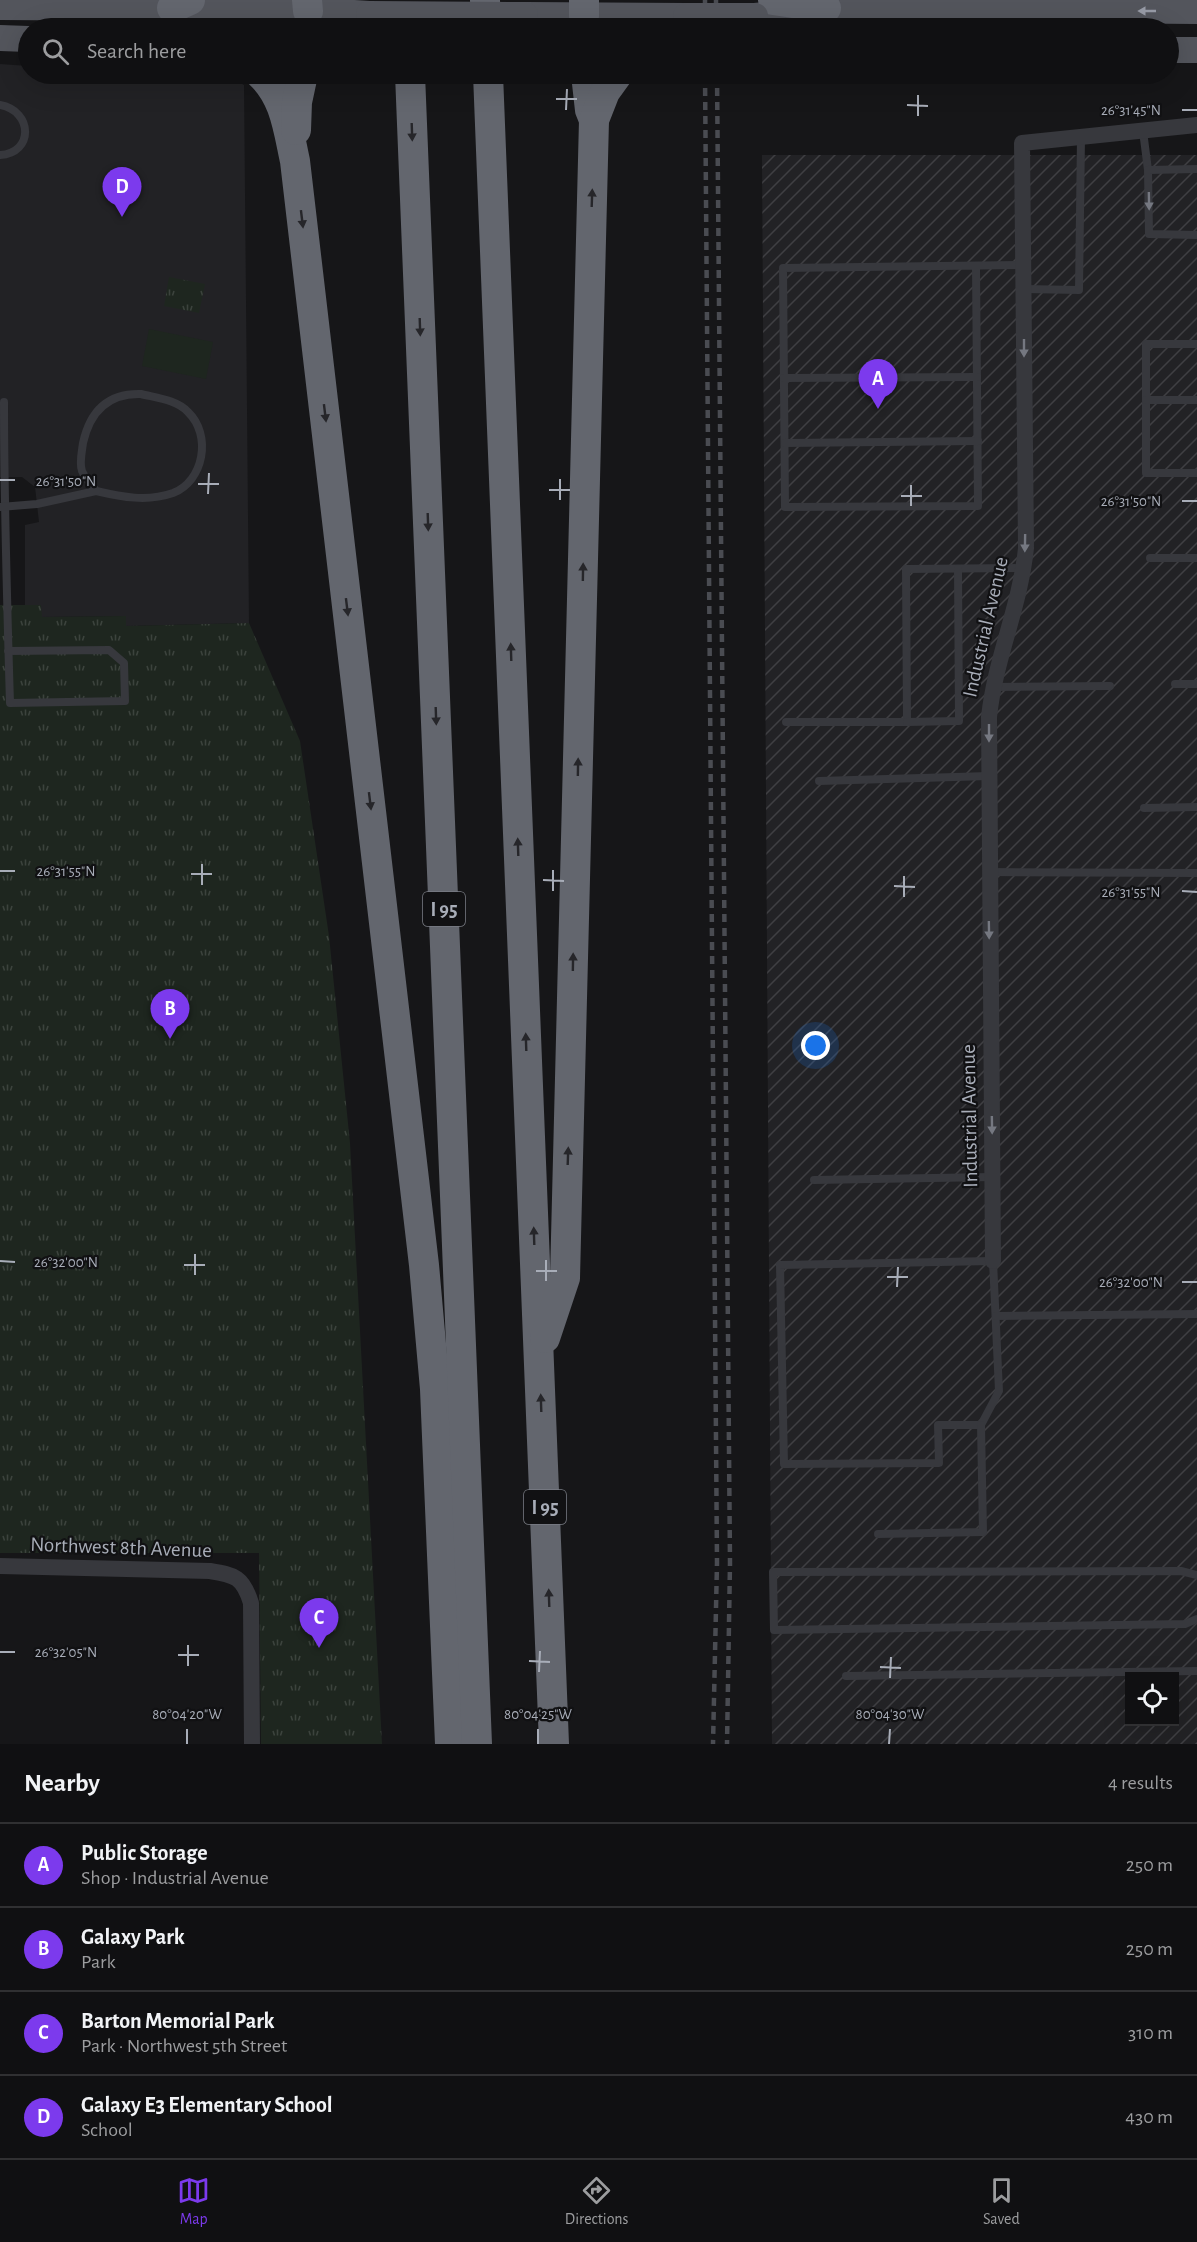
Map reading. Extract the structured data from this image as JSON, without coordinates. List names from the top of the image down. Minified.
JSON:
{"streets":{"highway":["I 95"],"street":["Industrial Avenue","Northwest 8th Avenue"]},"one_way":["Industrial Avenue"],"page":{"search":"Search here","pins":["D","A","B","C"],"heading":["Nearby","4 results"],"list":[{"mark":"A","name":"Public Storage","note":"Shop · Industrial Avenue","value":"250 m"},{"mark":"B","name":"Galaxy Park","note":"Park","value":"250 m"},{"mark":"C","name":"Barton Memorial Park","note":"Park · Northwest 5th Street","value":"310 m"},{"mark":"D","name":"Galaxy E3 Elementary School","note":"School","value":"430 m"}],"nav":["Map","Directions","Saved"]},"coordinates":["26°31'45\"N","26°31'50\"N","26°31'55\"N","26°32'00\"N","26°32'05\"N","80°04'20\"W","80°04'25\"W","80°04'30\"W"]}
